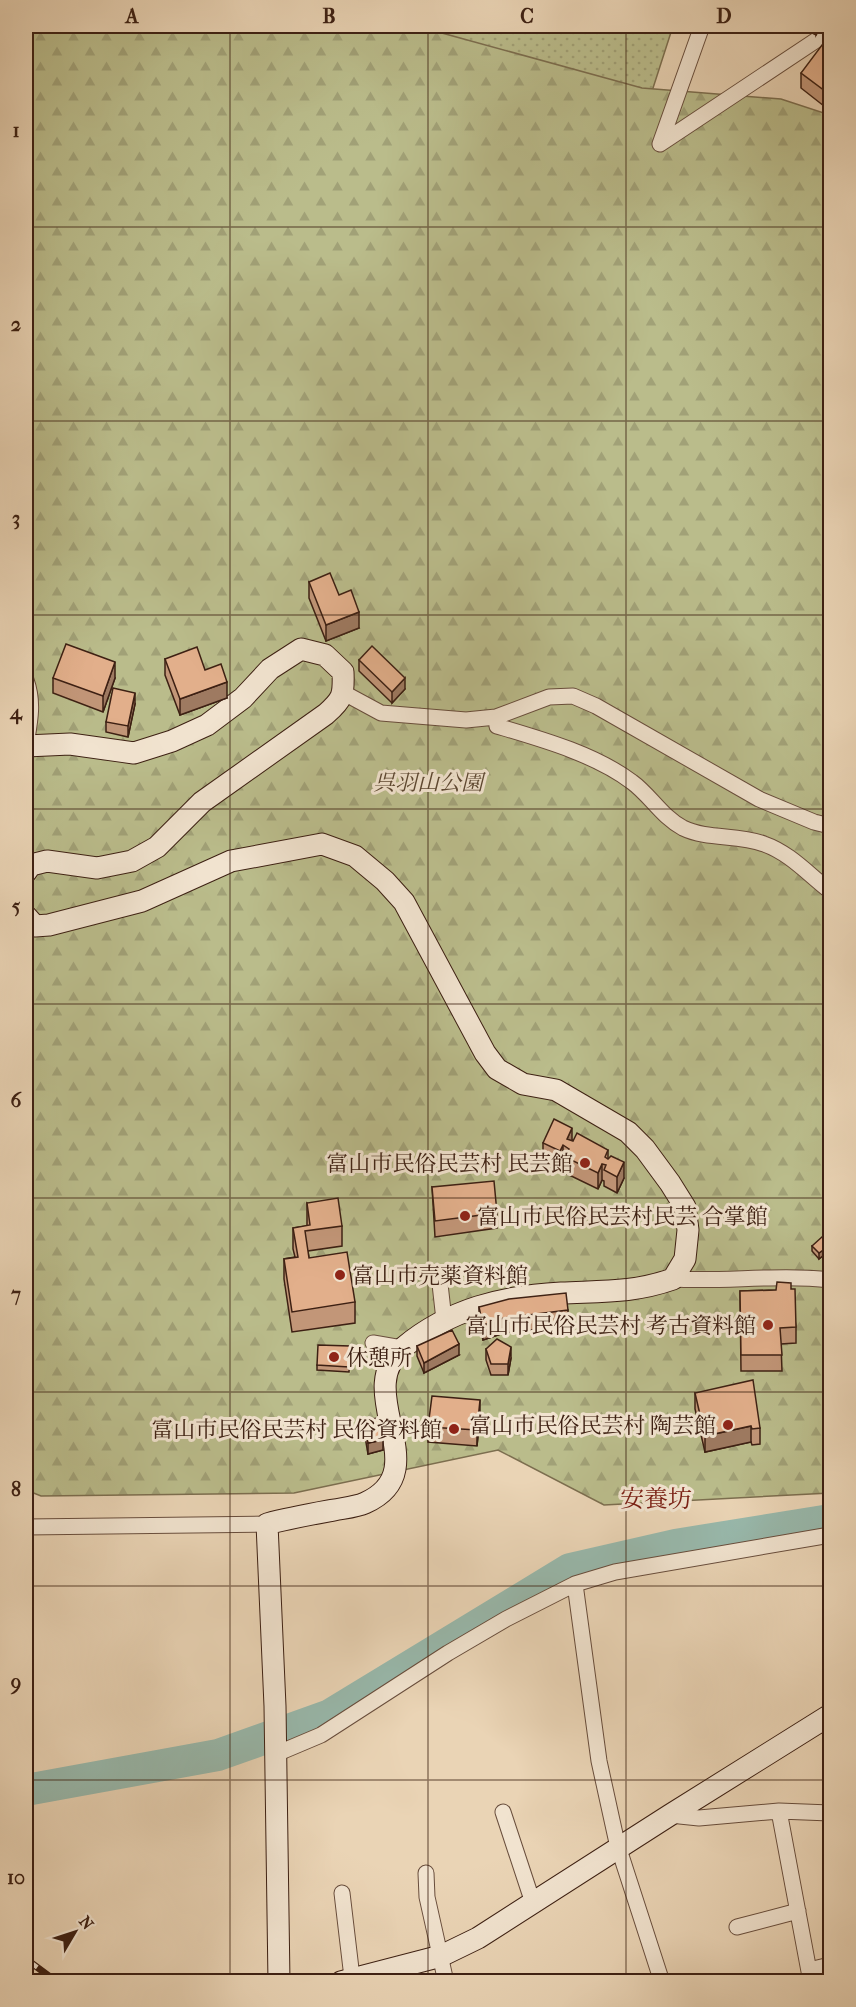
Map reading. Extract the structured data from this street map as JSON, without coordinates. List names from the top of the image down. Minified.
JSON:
{"districts":["安養坊"],"parks":["呉羽山公園"],"places":["富山市民俗民芸村 民芸館","富山市民俗民芸村民芸 合掌館","富山市売薬資料館","富山市民俗民芸村 考古資料館","休憩所","富山市民俗民芸村 陶芸館","富山市民俗民芸村 民俗資料館"],"north":"top right","grid":{"columns":["A","B","C","D"],"rows":["1","2","3","4","5","6","7","8","9","10"]}}
